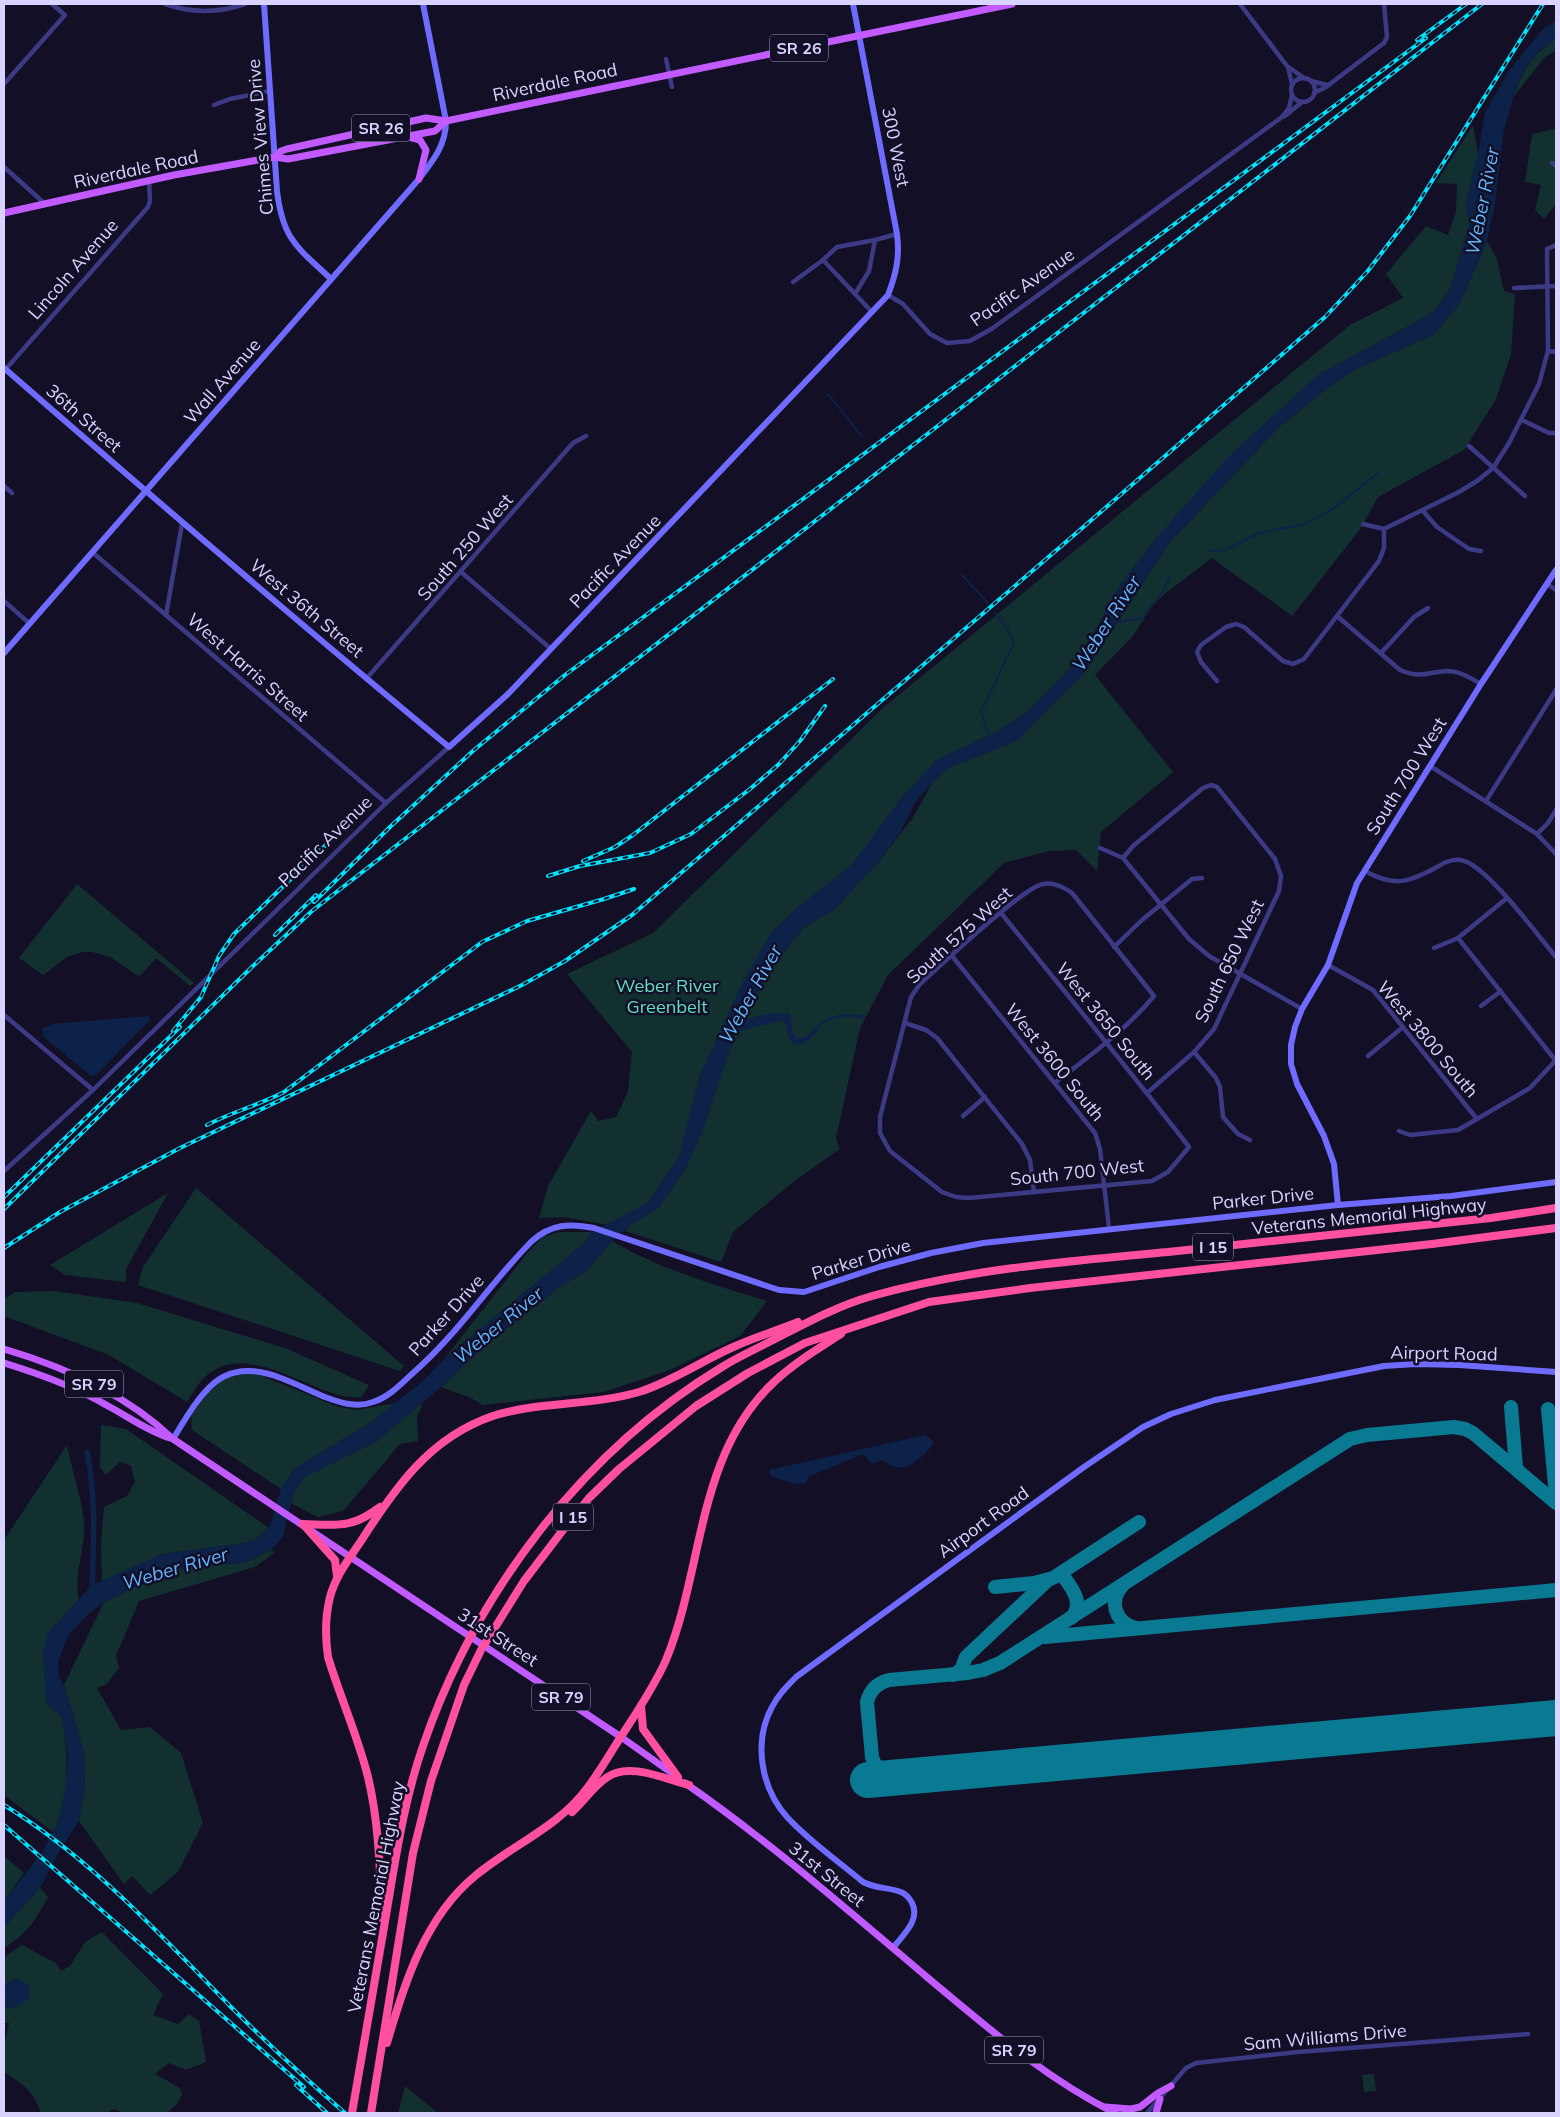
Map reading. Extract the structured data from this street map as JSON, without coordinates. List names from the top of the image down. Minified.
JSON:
{"streets":{"highway":["Veterans Memorial Highway","I 15"],"main road":["SR 26","Riverdale Road","SR 79","31st Street"],"street":["Chimes View Drive","300 West","Lincoln Avenue","Pacific Avenue","Wall Avenue","36th Street","South 250 West","West 36th Street","West Harris Street","South 700 West","South 575 West","South 650 West","West 3650 South","West 3800 South","West 3600 South","Parker Drive","Airport Road","Sam Williams Drive"]},"crossings":[["SR 26","Riverdale Road"],["SR 26","300 West"],["Riverdale Road","Chimes View Drive"],["Riverdale Road","Lincoln Avenue"],["Riverdale Road","Wall Avenue"],["Chimes View Drive","Wall Avenue"],["300 West","Pacific Avenue"],["Lincoln Avenue","36th Street"],["Pacific Avenue","West 36th Street"],["Pacific Avenue","West Harris Street"],["Wall Avenue","36th Street"],["Wall Avenue","West 36th Street"],["Wall Avenue","West Harris Street"],["36th Street","West 36th Street"],["South 250 West","West 36th Street"],["South 700 West","South 575 West"],["South 700 West","West 3650 South"],["South 700 West","West 3800 South"],["South 700 West","West 3600 South"],["South 700 West","Parker Drive"],["South 575 West","West 3650 South"],["South 575 West","West 3600 South"],["South 650 West","West 3650 South"],["West 3600 South","Parker Drive"],["Parker Drive","SR 79"],["Parker Drive","31st Street"],["Airport Road","31st Street"],["SR 79","31st Street"]],"water":["Weber River"],"parks":["Weber River Greenbelt"]}
